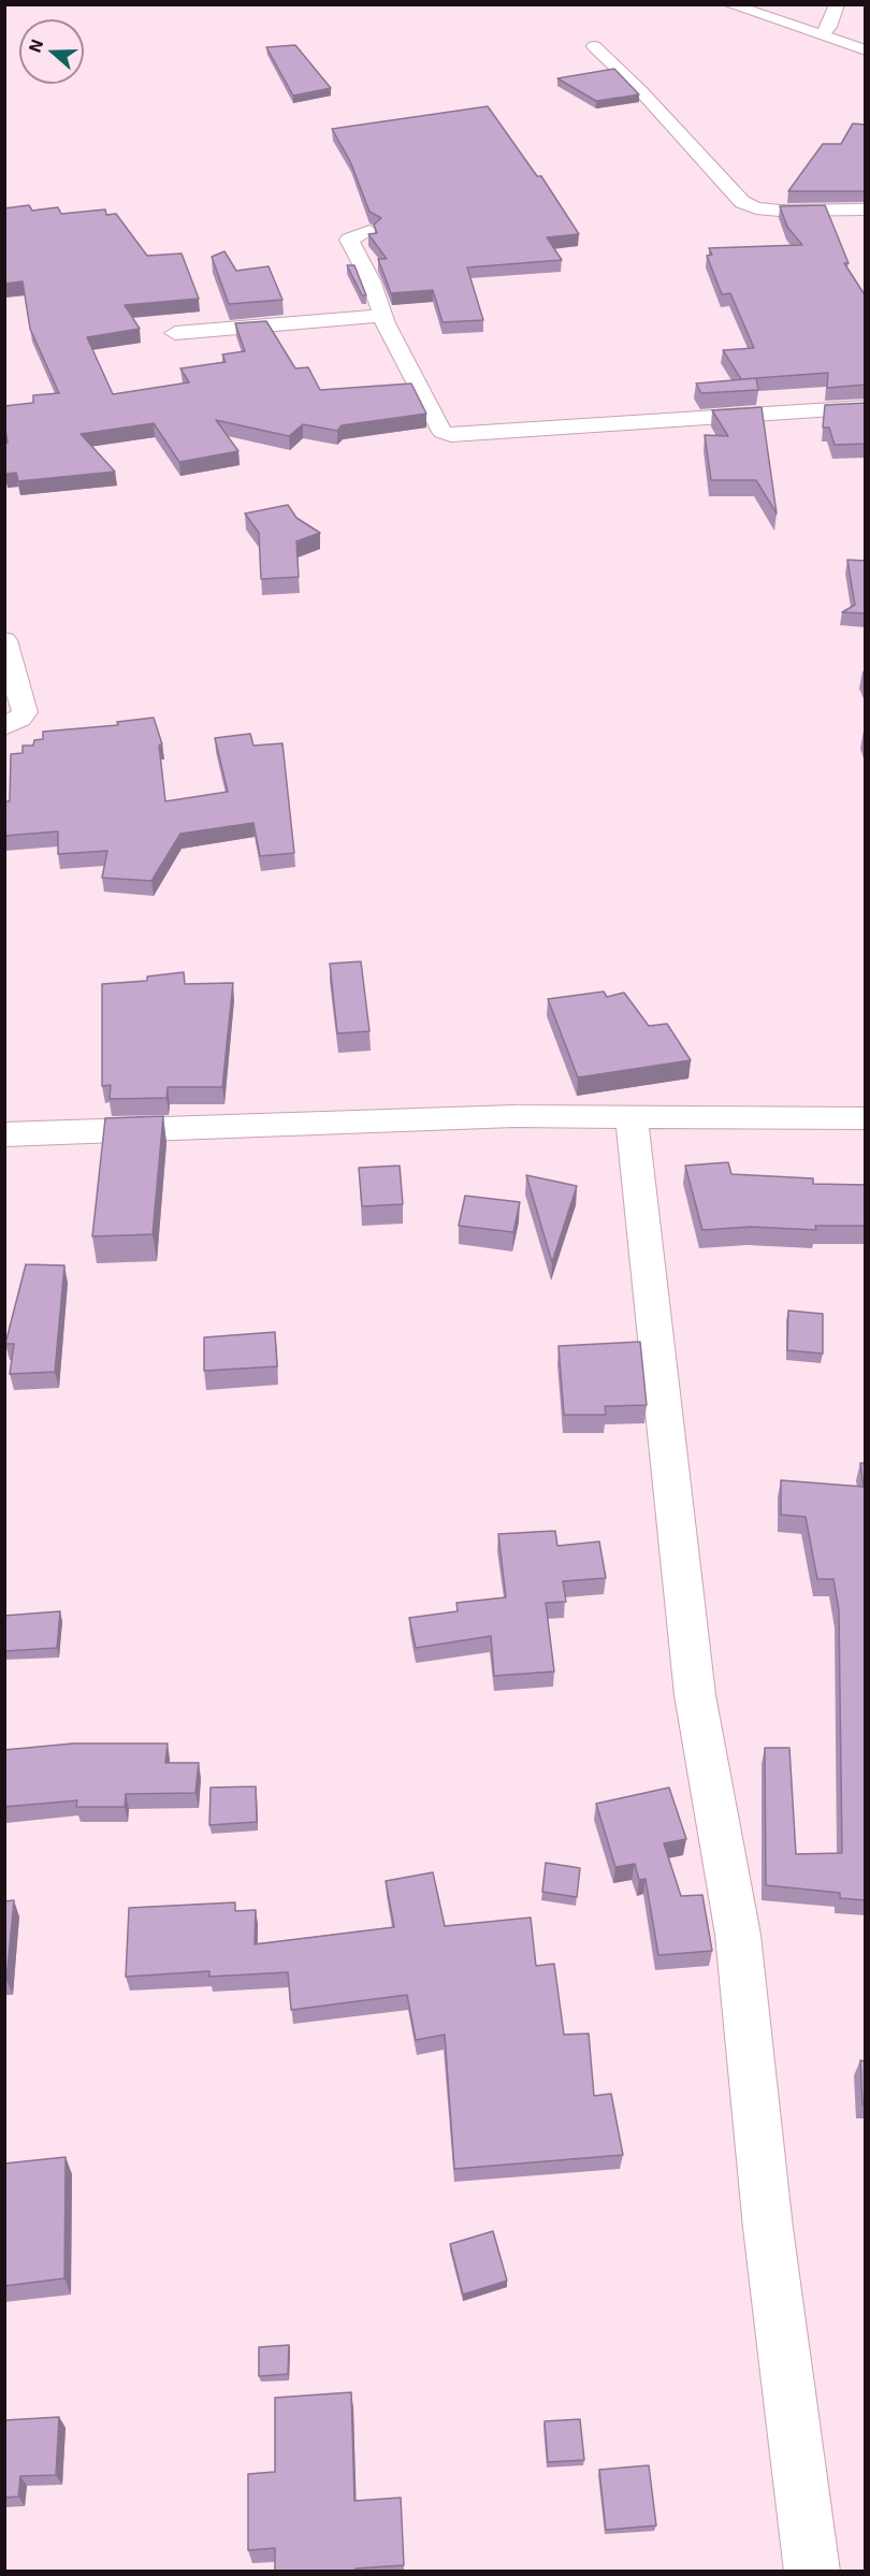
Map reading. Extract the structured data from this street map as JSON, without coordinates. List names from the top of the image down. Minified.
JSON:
{"north":"left"}
